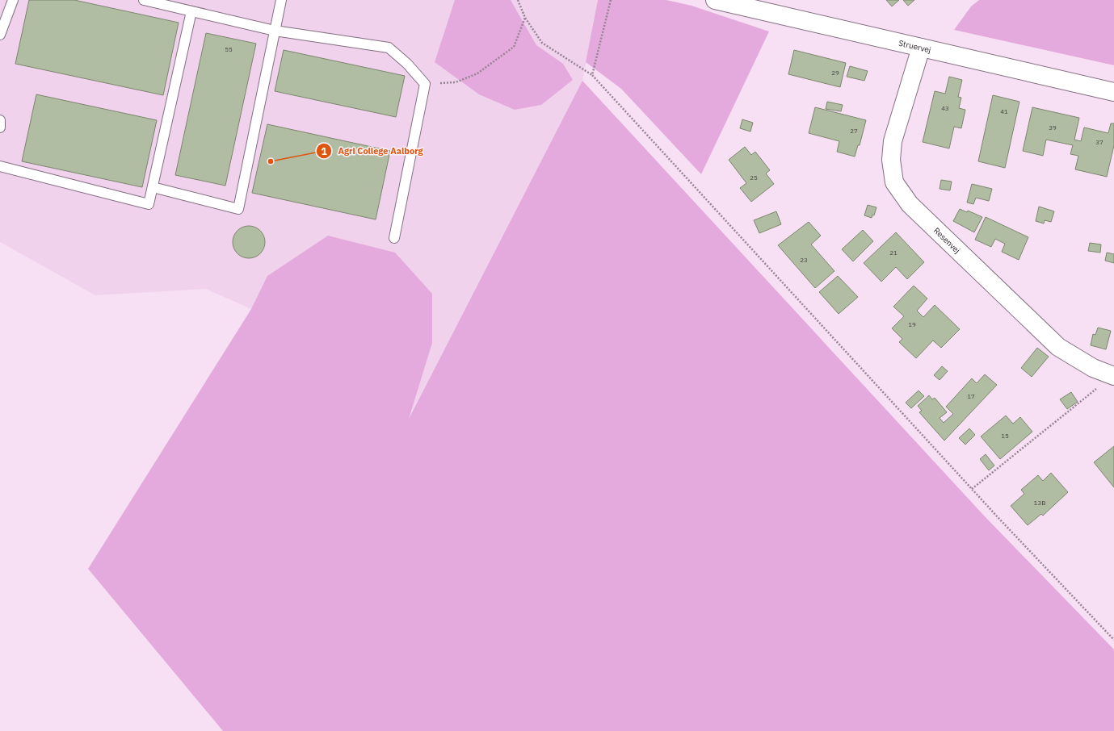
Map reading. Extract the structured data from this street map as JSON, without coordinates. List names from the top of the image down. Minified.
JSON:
{"streets":{"street":["Struervej","Resenvej"]},"crossings":[["Struervej","Resenvej"]],"places":["Agri College Aalborg"],"house_numbers":["55","29","43","41","39","27","37","25","21","23","19","17","15","13B"]}
